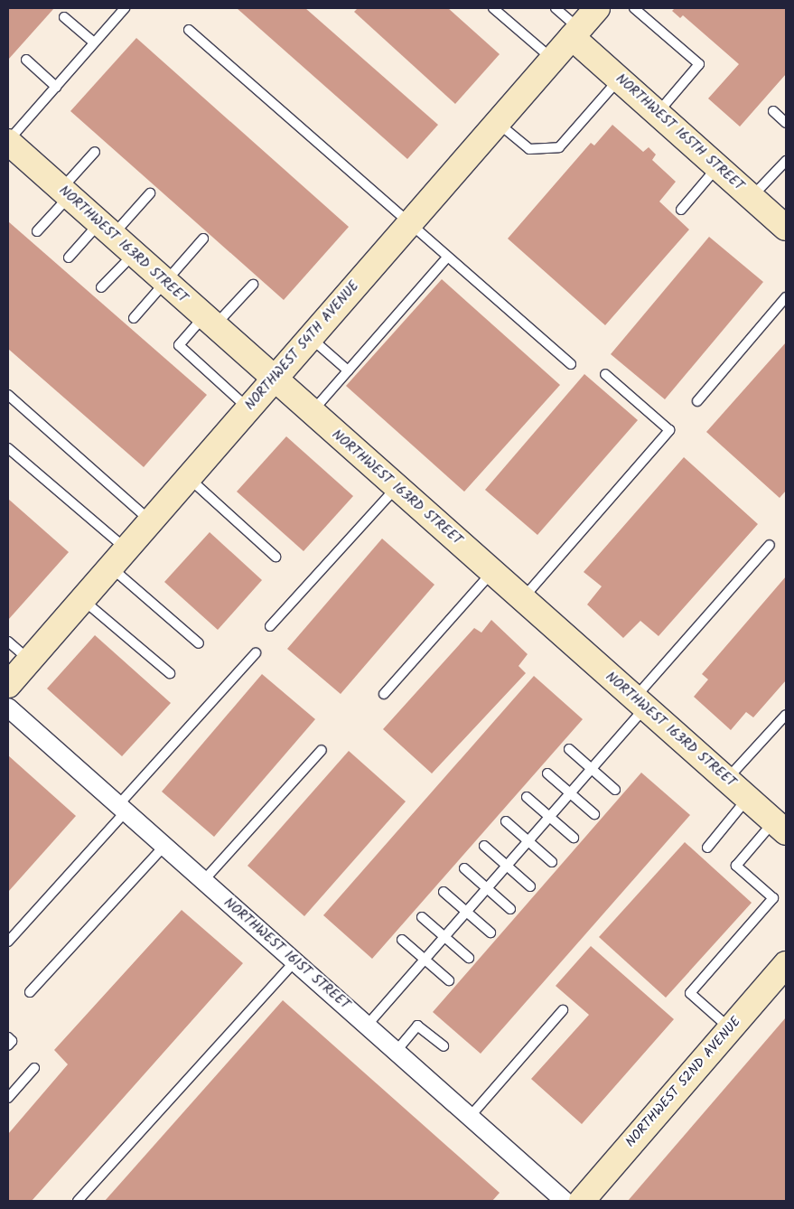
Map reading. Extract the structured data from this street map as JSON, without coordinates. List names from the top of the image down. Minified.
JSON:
{"streets":{"street":["NORTHWEST 165TH STREET","NORTHWEST 163RD STREET","NORTHWEST 54TH AVENUE","NORTHWEST 161ST STREET","NORTHWEST 52ND AVENUE"]},"crossings":[["NORTHWEST 165TH STREET","NORTHWEST 54TH AVENUE"],["NORTHWEST 163RD STREET","NORTHWEST 54TH AVENUE"],["NORTHWEST 161ST STREET","NORTHWEST 52ND AVENUE"]]}
